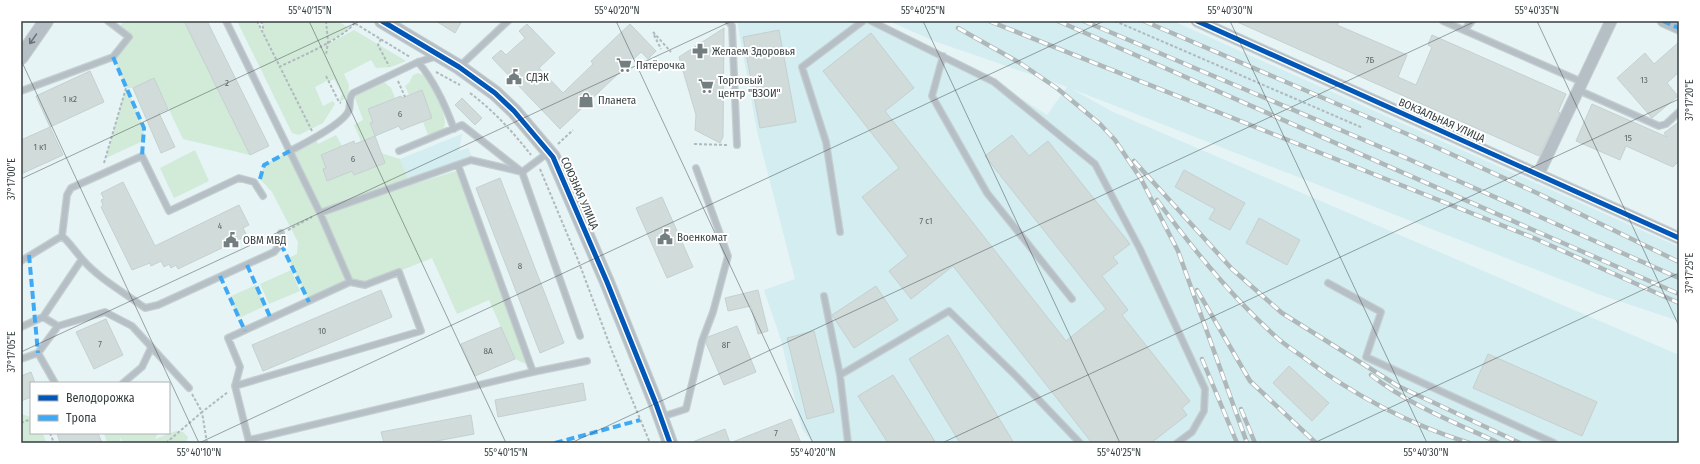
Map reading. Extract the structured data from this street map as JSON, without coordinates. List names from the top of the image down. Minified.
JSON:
{"streets":{"street":["ВОКЗАЛЬНАЯ УЛИЦА","СОЮЗНАЯ УЛИЦА"]},"places":{"pharmacy":["Желаем Здоровья"],"supermarket":["Пятёрочка","Торговый центр \"ВЗОИ\""],"public building":["СДЭК","Военкомат","ОВМ МВД"],"shop":["Планета"]},"house_numbers":["7Б","13","2","1 к2","6","15","1 к1","6","7 с1","4","8","10","7","8Г","8А","7"],"legend":["Велодорожка","Тропа"],"coordinates":["55°40'15\"N","55°40'20\"N","55°40'25\"N","55°40'30\"N","55°40'35\"N","37°17'20\"E","37°17'00\"E","37°17'25\"E","37°17'05\"E","55°40'10\"N"]}
